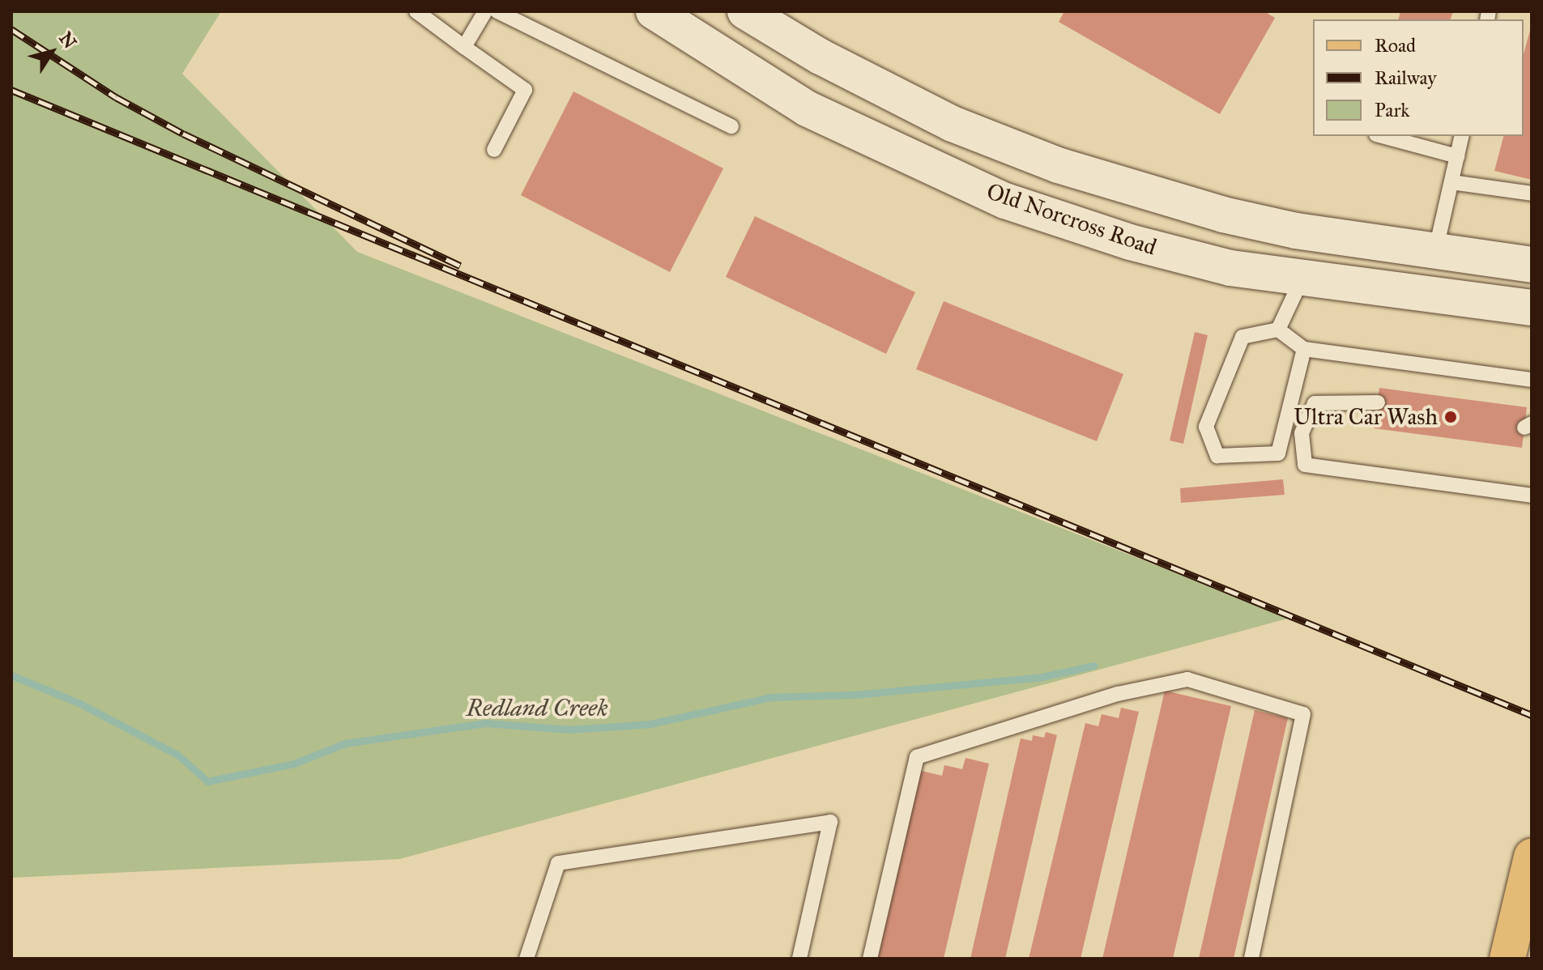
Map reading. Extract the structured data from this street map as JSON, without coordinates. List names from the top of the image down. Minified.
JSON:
{"streets":{"main road":["Old Norcross Road"]},"water":["Redland Creek"],"places":["Ultra Car Wash"],"legend":["Road","Railway","Park"],"north":"top right"}
